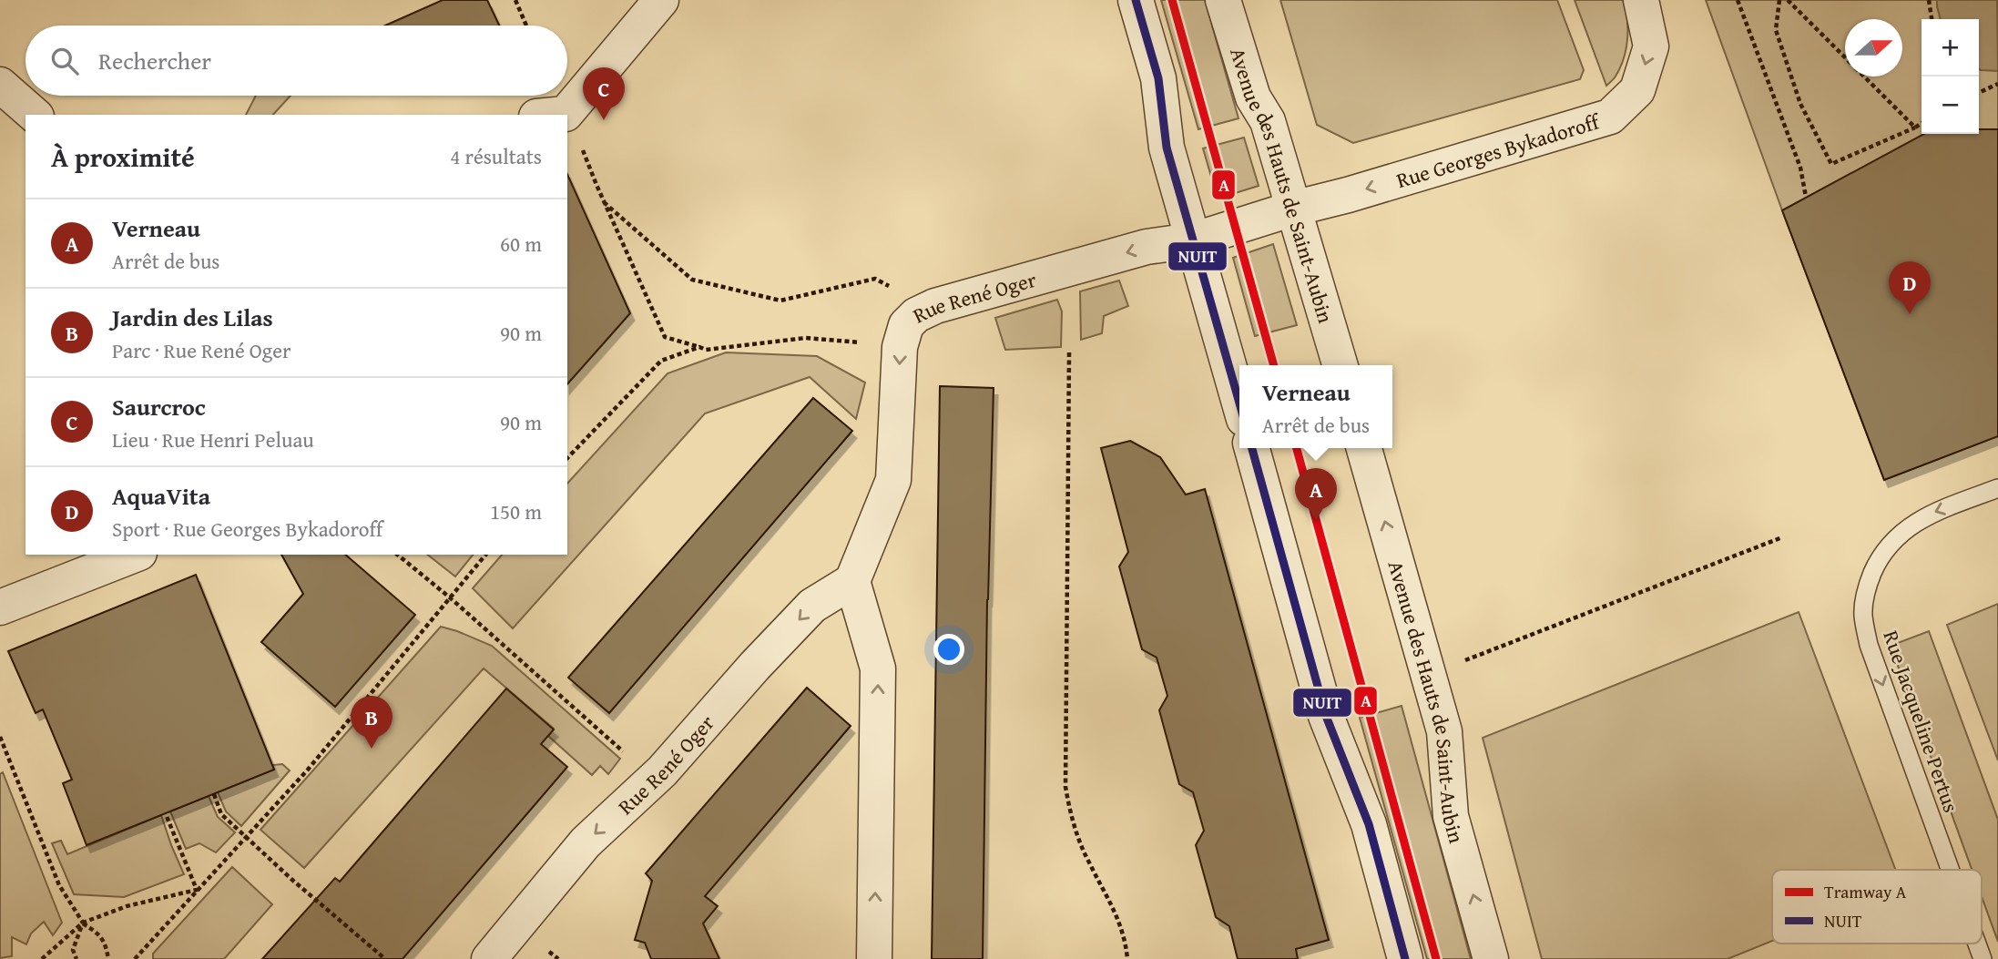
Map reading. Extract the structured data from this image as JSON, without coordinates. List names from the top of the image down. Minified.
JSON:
{"streets":{"street":["Rue Georges Bykadoroff","Avenue des Hauts de Saint-Aubin","Rue René Oger"],"lane":["Rue Jacqueline Pertus"]},"crossings":[["Rue Georges Bykadoroff","Avenue des Hauts de Saint-Aubin"],["Rue Georges Bykadoroff","Rue René Oger"]],"one_way":["Rue Georges Bykadoroff","Rue René Oger","Rue Jacqueline Pertus"],"lines":["tram line A","transit line NUIT"],"legend":["Tramway A","NUIT"],"north":"right","page":{"map_buttons":["+","−"],"search":"Rechercher","pins":["C","D","A","B"],"heading":["À proximité","4 résultats"],"list":[{"mark":"A","name":"Verneau","note":"Arrêt de bus","value":"60 m"},{"mark":"B","name":"Jardin des Lilas","note":"Parc · Rue René Oger","value":"90 m"},{"mark":"C","name":"Saurcroc","note":"Lieu · Rue Henri Peluau","value":"90 m"},{"mark":"D","name":"AquaVita","note":"Sport · Rue Georges Bykadoroff","value":"150 m"}],"popup":["Verneau","Arrêt de bus"]}}
